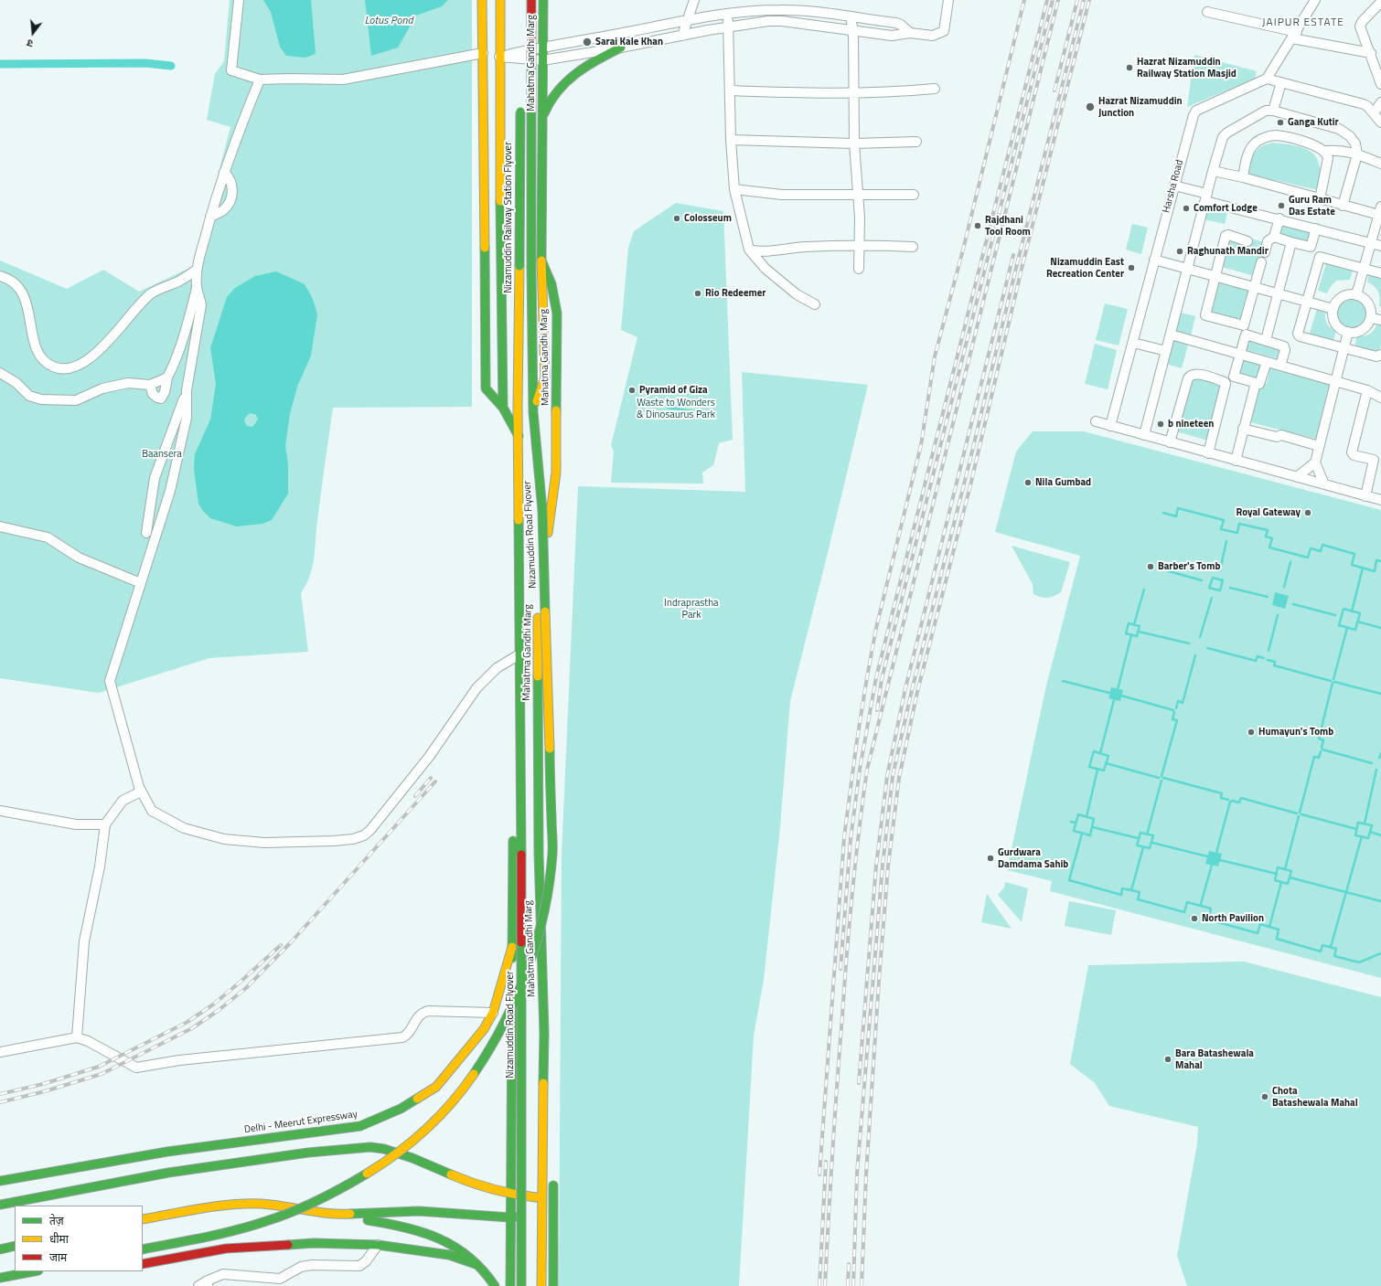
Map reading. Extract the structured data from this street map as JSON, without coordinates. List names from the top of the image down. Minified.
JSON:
{"streets":{"main road":["Mahatma Gandhi Marg","Nizamuddin Railway Station Flyover","Nizamuddin Road Flyover","Delhi - Meerut Expressway"],"street":["Harsha Road"]},"crossings":[["Mahatma Gandhi Marg","Nizamuddin Railway Station Flyover"],["Mahatma Gandhi Marg","Nizamuddin Road Flyover"]],"districts":["JAIPUR ESTATE"],"water":["Lotus Pond"],"parks":["Waste to Wonders & Dinosaurus Park","Baansera","Indraprastha Park"],"places":["Sarai Kale Khan","Hazrat Nizamuddin Railway Station Masjid","Hazrat Nizamuddin Junction","Ganga Kutir","Guru Ram Das Estate","Comfort Lodge","Colosseum","Rajdhani Tool Room","Raghunath Mandir","Nizamuddin East Recreation Center","Rio Redeemer","Pyramid of Giza","b nineteen","Nila Gumbad","Royal Gateway","Barber's Tomb","Humayun's Tomb","Gurdwara Damdama Sahib","North Pavilion","Bara Batashewala Mahal","Chota Batashewala Mahal"],"legend":["तेज़","धीमा","जाम"],"north":"bottom"}
